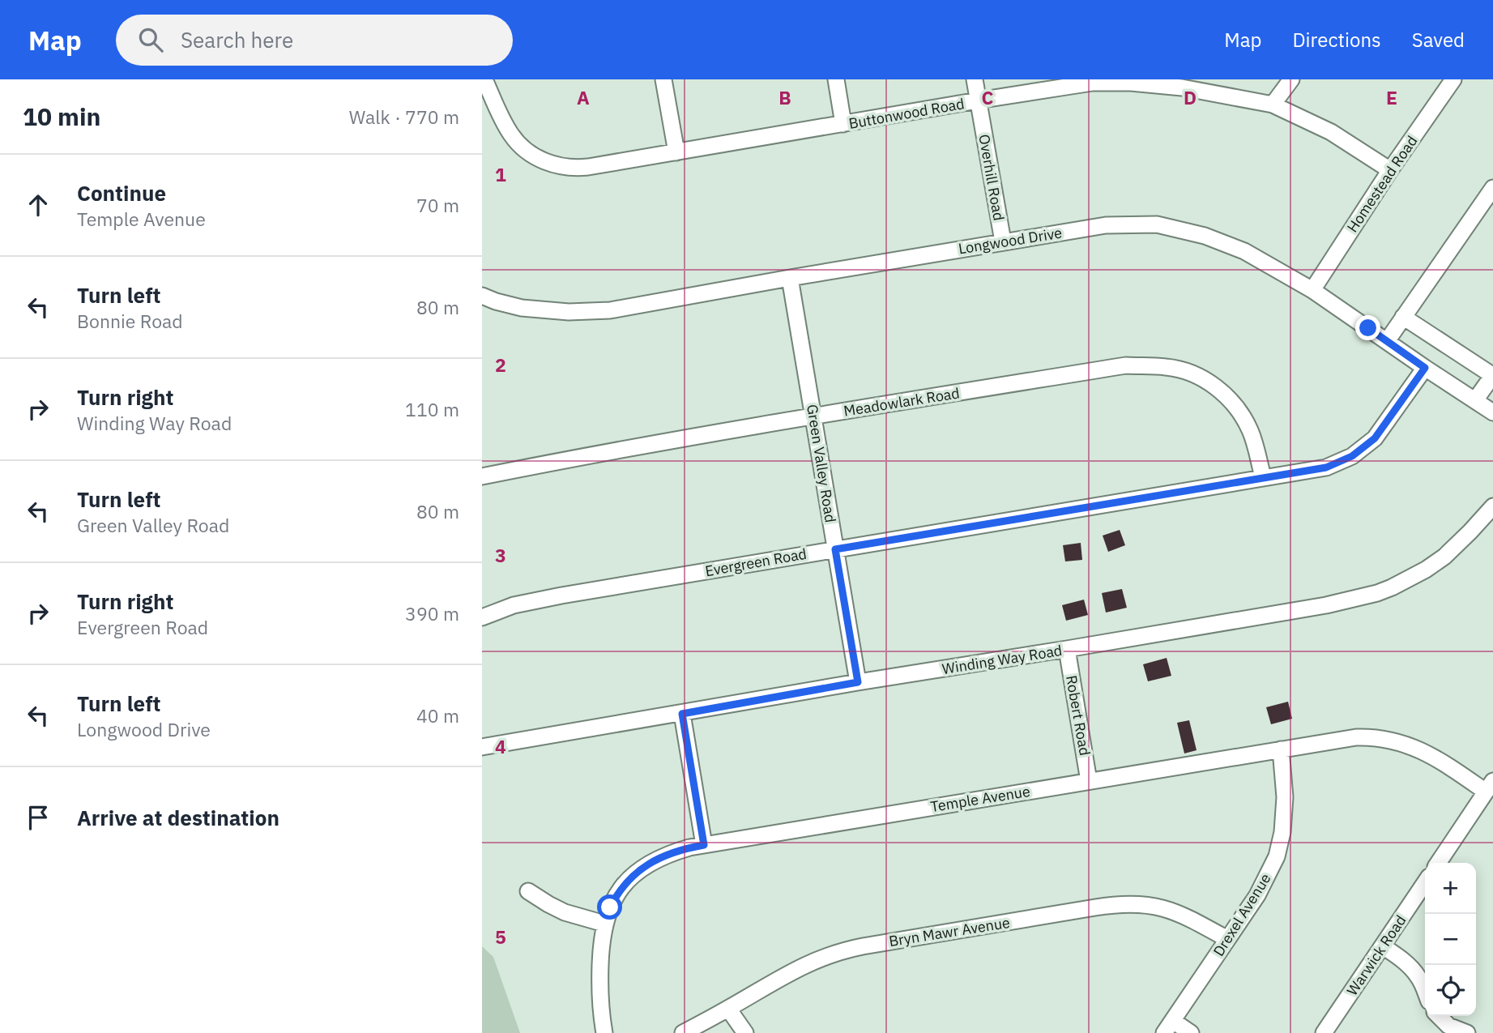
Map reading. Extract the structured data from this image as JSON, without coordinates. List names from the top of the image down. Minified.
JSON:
{"streets":{"street":["Buttonwood Road","Overhill Road","Homestead Road","Longwood Drive","Meadowlark Road","Green Valley Road","Evergreen Road","Winding Way Road","Robert Road","Temple Avenue","Drexel Avenue","Bryn Mawr Avenue","Warwick Road"]},"crossings":[["Buttonwood Road","Overhill Road"],["Buttonwood Road","Homestead Road"],["Overhill Road","Longwood Drive"],["Homestead Road","Longwood Drive"],["Longwood Drive","Green Valley Road"],["Longwood Drive","Evergreen Road"],["Meadowlark Road","Green Valley Road"],["Meadowlark Road","Evergreen Road"],["Green Valley Road","Evergreen Road"],["Green Valley Road","Winding Way Road"],["Winding Way Road","Robert Road"],["Robert Road","Temple Avenue"],["Temple Avenue","Drexel Avenue"],["Drexel Avenue","Bryn Mawr Avenue"]],"page":{"header":"Map","search":"Search here","nav":["Map","Directions","Saved"],"heading":["10 min","Walk · 770 m"],"list":[["Continue","Temple Avenue","70 m"],["Turn left","Bonnie Road","80 m"],["Turn right","Winding Way Road","110 m"],["Turn left","Green Valley Road","80 m"],["Turn right","Evergreen Road","390 m"],["Turn left","Longwood Drive","40 m"],"Arrive at destination"],"map_buttons":["+","−"]},"grid":{"columns":["A","B","C","D","E"],"rows":["1","2","3","4","5"]}}
